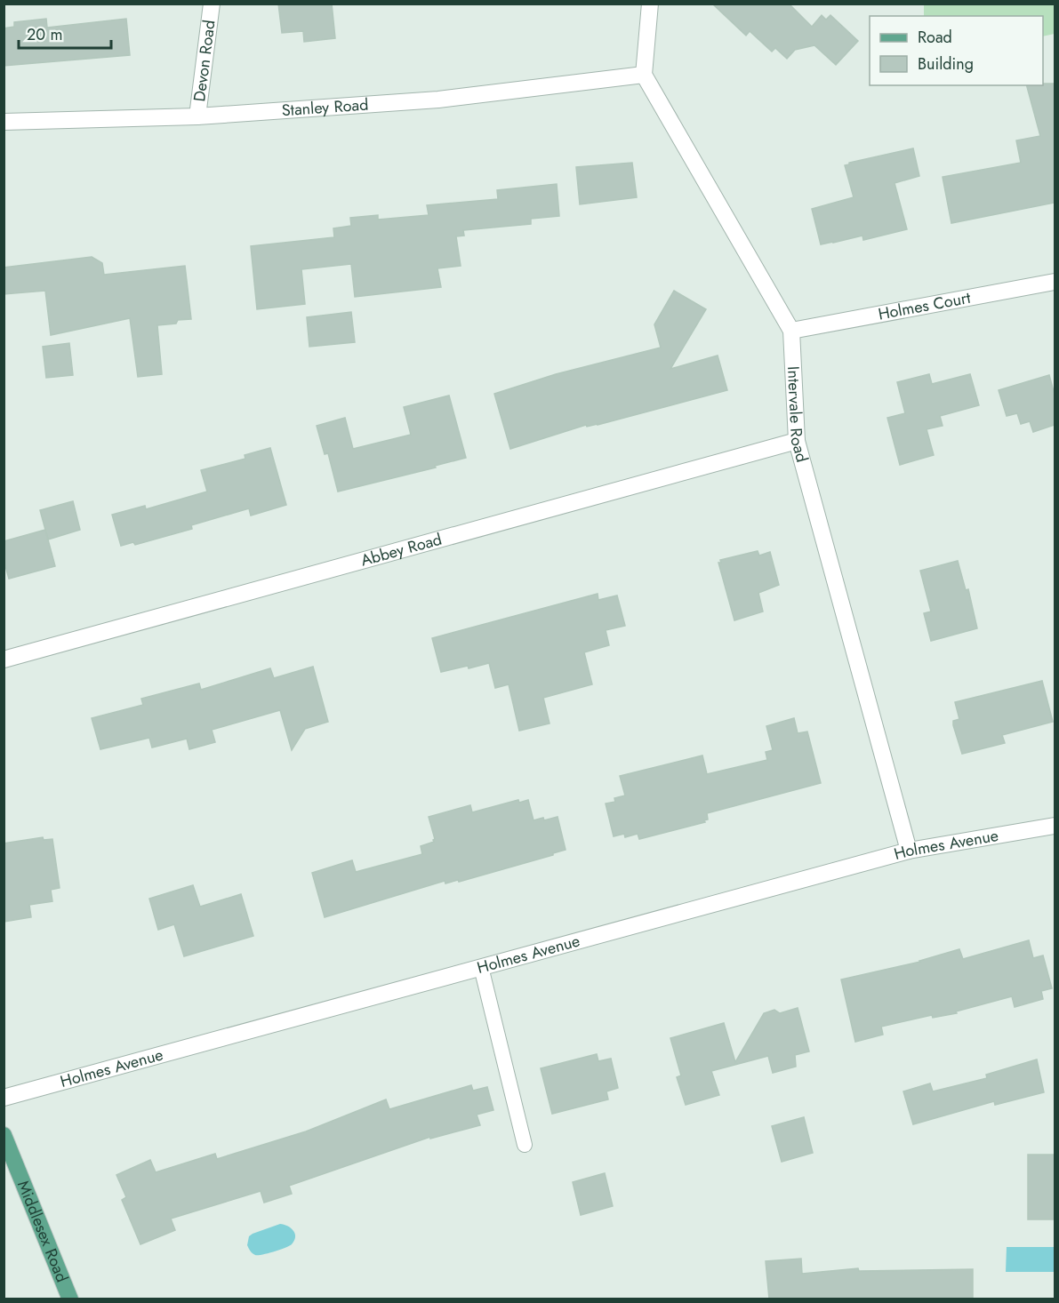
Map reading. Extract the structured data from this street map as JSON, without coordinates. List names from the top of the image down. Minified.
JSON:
{"streets":{"main road":["Middlesex Road"],"street":["Devon Road","Stanley Road","Holmes Court","Intervale Road","Abbey Road","Holmes Avenue"]},"crossings":[["Devon Road","Stanley Road"],["Stanley Road","Intervale Road"],["Holmes Court","Intervale Road"],["Intervale Road","Abbey Road"],["Intervale Road","Holmes Avenue"]],"legend":["Road","Building"],"scale_bar":"20 m"}
